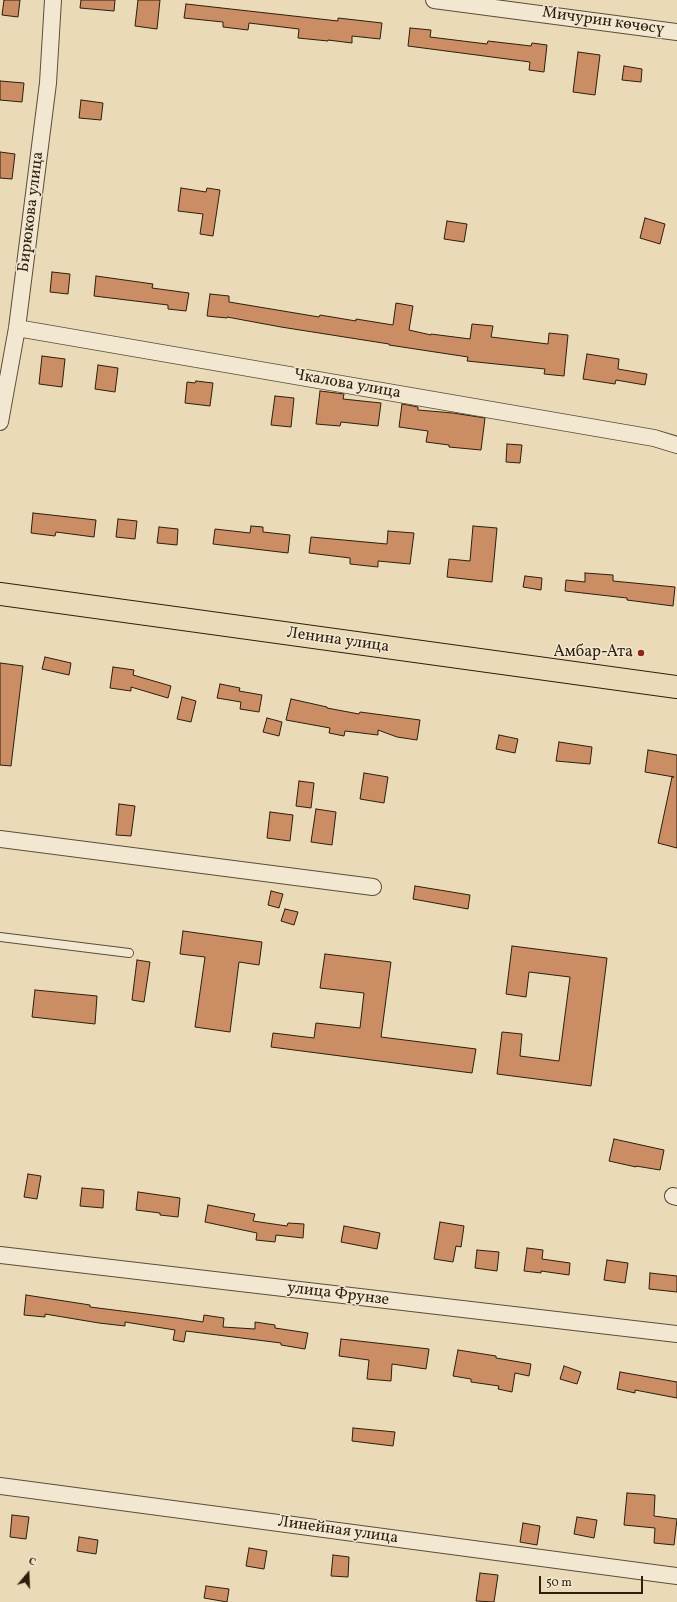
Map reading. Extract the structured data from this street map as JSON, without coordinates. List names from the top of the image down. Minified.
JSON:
{"streets":{"main road":["Ленина улица"],"street":["Мичурин көчөсү","Бирюкова улица","Чкалова улица","улица Фрунзе","Линейная улица"]},"crossings":[["Бирюкова улица","Чкалова улица"]],"places":["Амбар-Ата"],"scale_bar":"50 m","north":"top"}
